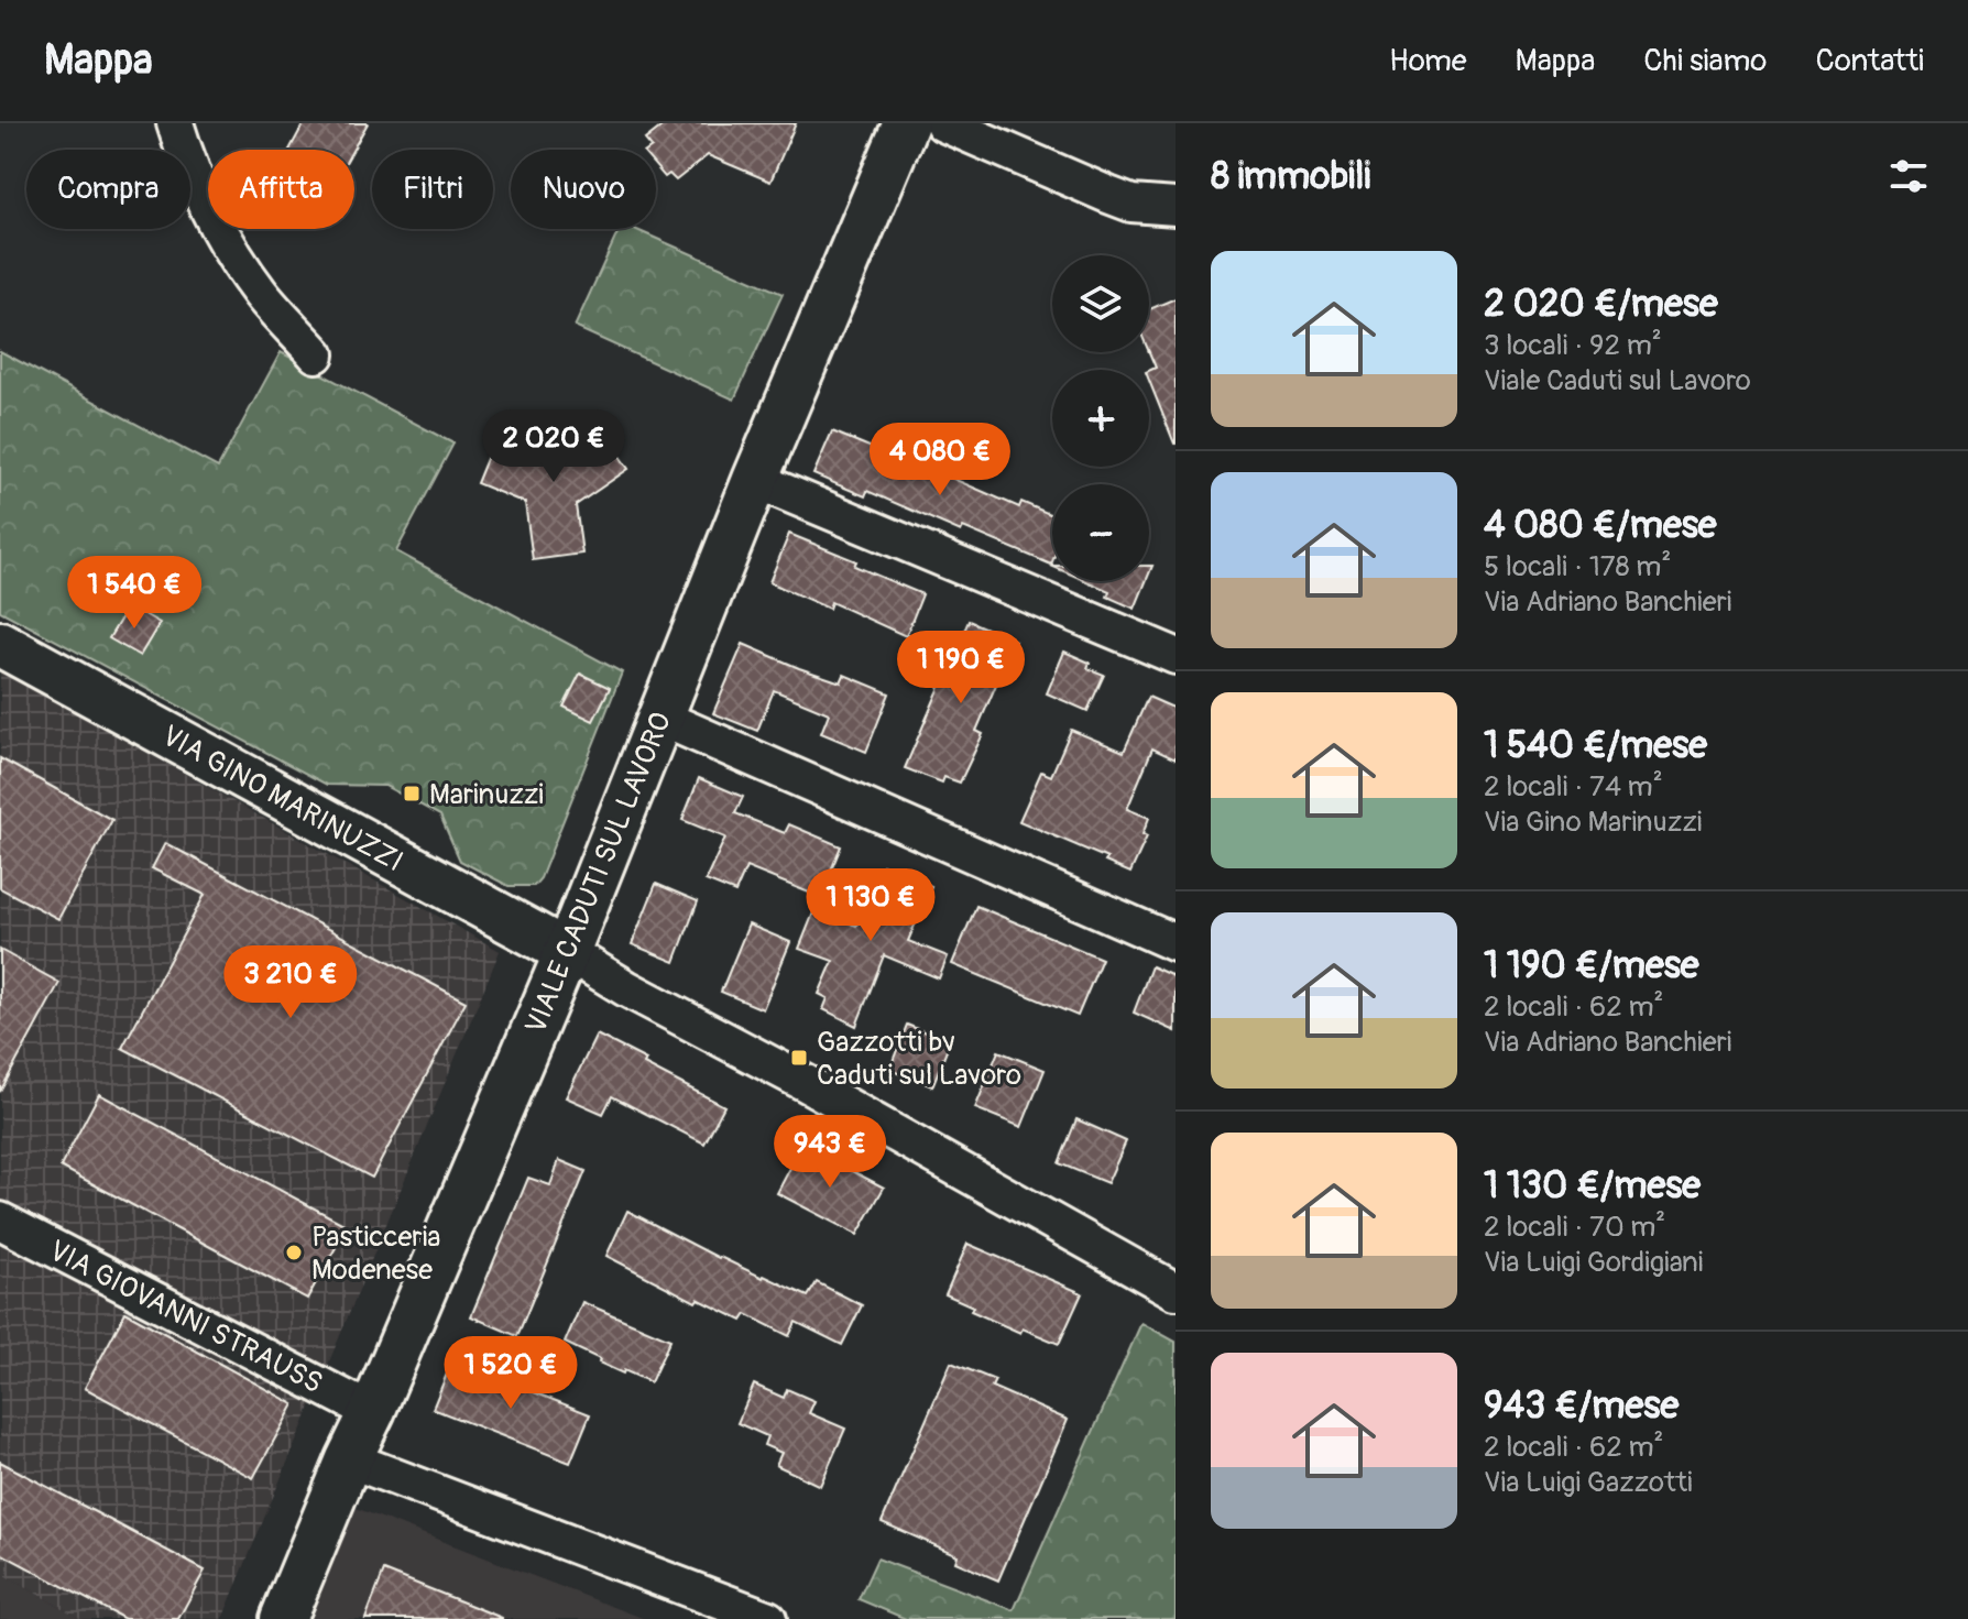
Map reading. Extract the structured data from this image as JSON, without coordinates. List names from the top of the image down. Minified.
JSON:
{"streets":{"street":["VIA GINO MARINUZZI","VIALE CADUTI SUL LAVORO","VIA GIOVANNI STRAUSS"]},"crossings":[["VIA GINO MARINUZZI","VIALE CADUTI SUL LAVORO"],["VIALE CADUTI SUL LAVORO","VIA GIOVANNI STRAUSS"]],"places":{"transit":["Marinuzzi","Gazzotti bv Caduti sul Lavoro"],"other":["Pasticceria Modenese"]},"page":{"header":"Mappa","nav":["Home","Mappa","Chi siamo","Contatti"],"heading":"8 immobili","chip":["Compra","Affitta","Filtri","Nuovo"],"list":[{"name":"2 020 €/mese","note":"3 locali · 92 m² · Viale Caduti sul Lavoro"},{"name":"4 080 €/mese","note":"5 locali · 178 m² · Via Adriano Banchieri"},{"name":"1 540 €/mese","note":"2 locali · 74 m² · Via Gino Marinuzzi"},{"name":"1 190 €/mese","note":"2 locali · 62 m² · Via Adriano Banchieri"},{"name":"1 130 €/mese","note":"2 locali · 70 m² · Via Luigi Gordigiani"},{"name":"943 €/mese","note":"2 locali · 62 m² · Via Luigi Gazzotti"}],"map_buttons":["+","−"],"price":["2 020 €","4 080 €","1 540 €","1 190 €","1 130 €","3 210 €","943 €","1 520 €"]}}
